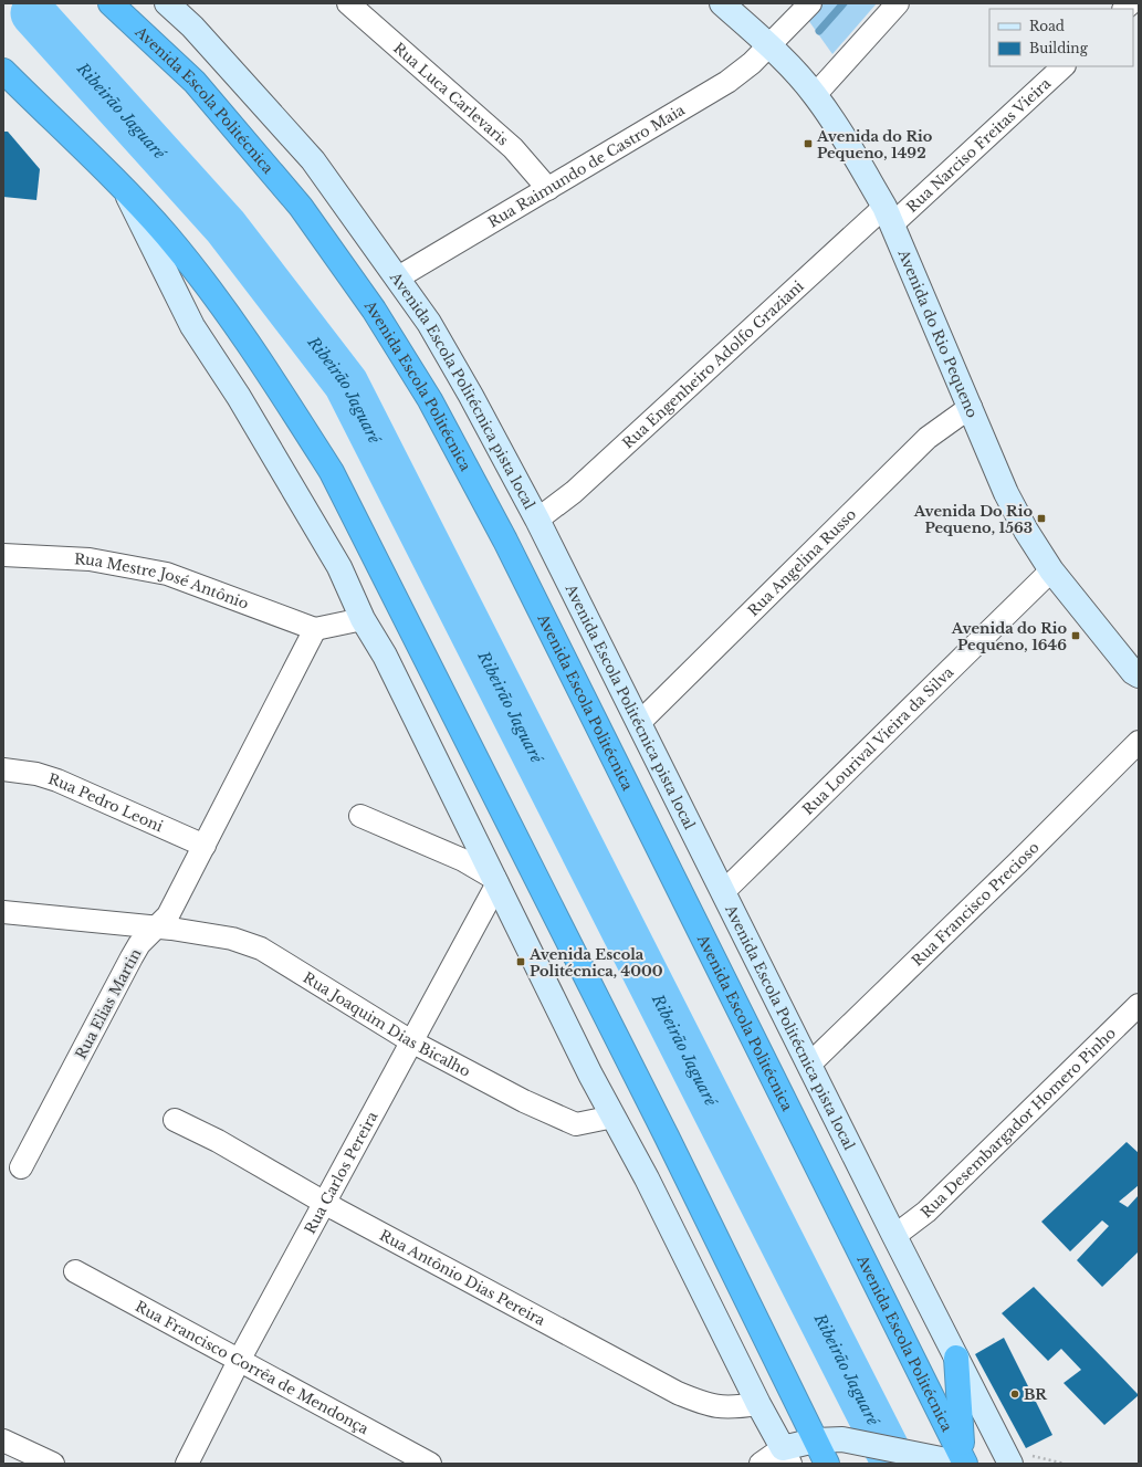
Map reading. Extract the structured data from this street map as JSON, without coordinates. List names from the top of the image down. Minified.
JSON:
{"streets":{"highway":["Avenida Escola Politécnica"],"main road":["Avenida do Rio Pequeno","Avenida Escola Politécnica pista local"],"street":["Rua Luca Carlevaris","Rua Narciso Freitas Vieira","Rua Raimundo de Castro Maia","Rua Engenheiro Adolfo Graziani","Rua Angelina Russo","Rua Mestre José Antônio","Rua Lourival Vieira da Silva","Rua Pedro Leoni","Rua Francisco Precioso","Rua Elias Martin","Rua Joaquim Dias Bicalho","Rua Desembargador Homero Pinho","Rua Carlos Pereira","Rua Antônio Dias Pereira","Rua Francisco Corrêa de Mendonça"]},"crossings":[["Rua Luca Carlevaris","Rua Raimundo de Castro Maia"],["Rua Narciso Freitas Vieira","Avenida do Rio Pequeno"],["Rua Narciso Freitas Vieira","Rua Engenheiro Adolfo Graziani"],["Rua Raimundo de Castro Maia","Avenida do Rio Pequeno"],["Rua Raimundo de Castro Maia","Avenida Escola Politécnica pista local"],["Avenida do Rio Pequeno","Rua Engenheiro Adolfo Graziani"],["Avenida do Rio Pequeno","Rua Angelina Russo"],["Avenida do Rio Pequeno","Rua Lourival Vieira da Silva"],["Rua Engenheiro Adolfo Graziani","Avenida Escola Politécnica pista local"],["Avenida Escola Politécnica pista local","Rua Angelina Russo"],["Avenida Escola Politécnica pista local","Rua Lourival Vieira da Silva"],["Avenida Escola Politécnica pista local","Rua Francisco Precioso"],["Avenida Escola Politécnica pista local","Rua Desembargador Homero Pinho"],["Rua Pedro Leoni","Rua Elias Martin"],["Rua Elias Martin","Rua Joaquim Dias Bicalho"],["Rua Joaquim Dias Bicalho","Rua Carlos Pereira"],["Rua Carlos Pereira","Rua Antônio Dias Pereira"],["Rua Carlos Pereira","Rua Francisco Corrêa de Mendonça"]],"water":["Ribeirão Jaguaré"],"places":{"transit":["Avenida do Rio Pequeno, 1492","Avenida Do Rio Pequeno, 1563","Avenida do Rio Pequeno, 1646","Avenida Escola Politécnica, 4000"],"other":["BR"]},"legend":["Road","Building"]}
